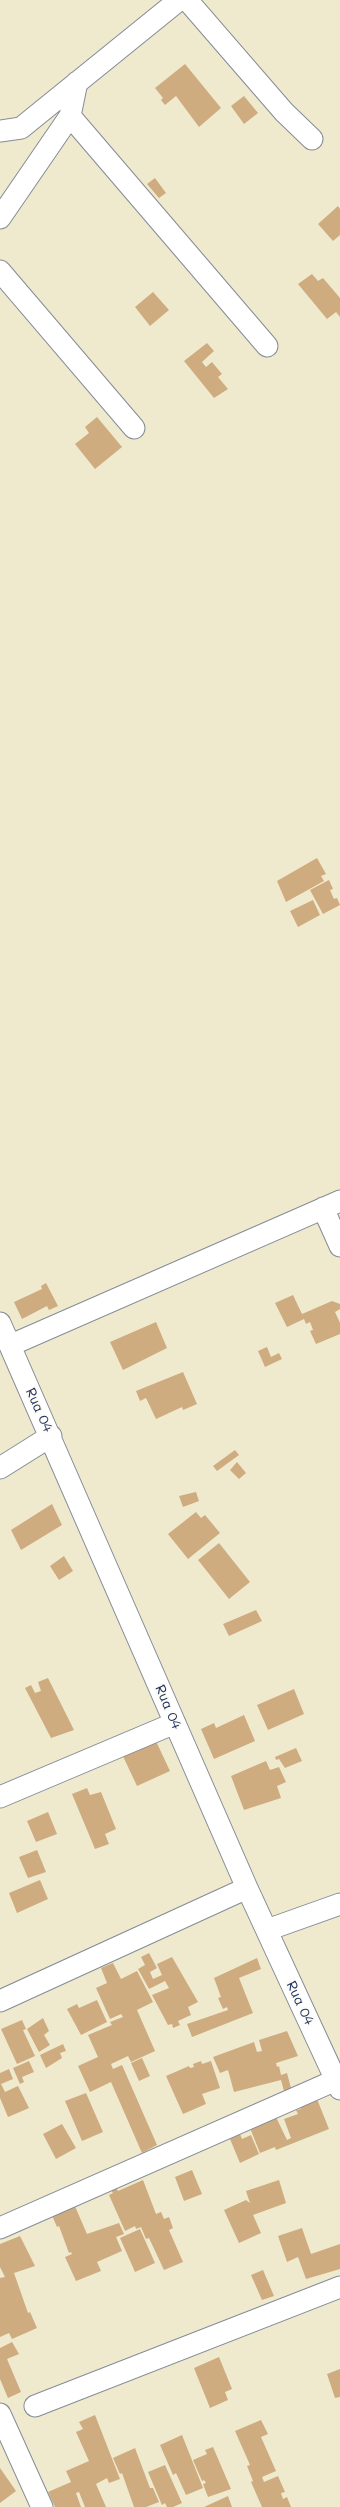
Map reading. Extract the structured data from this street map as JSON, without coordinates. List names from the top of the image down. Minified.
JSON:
{"streets":{"street":["Rua 04"]}}
